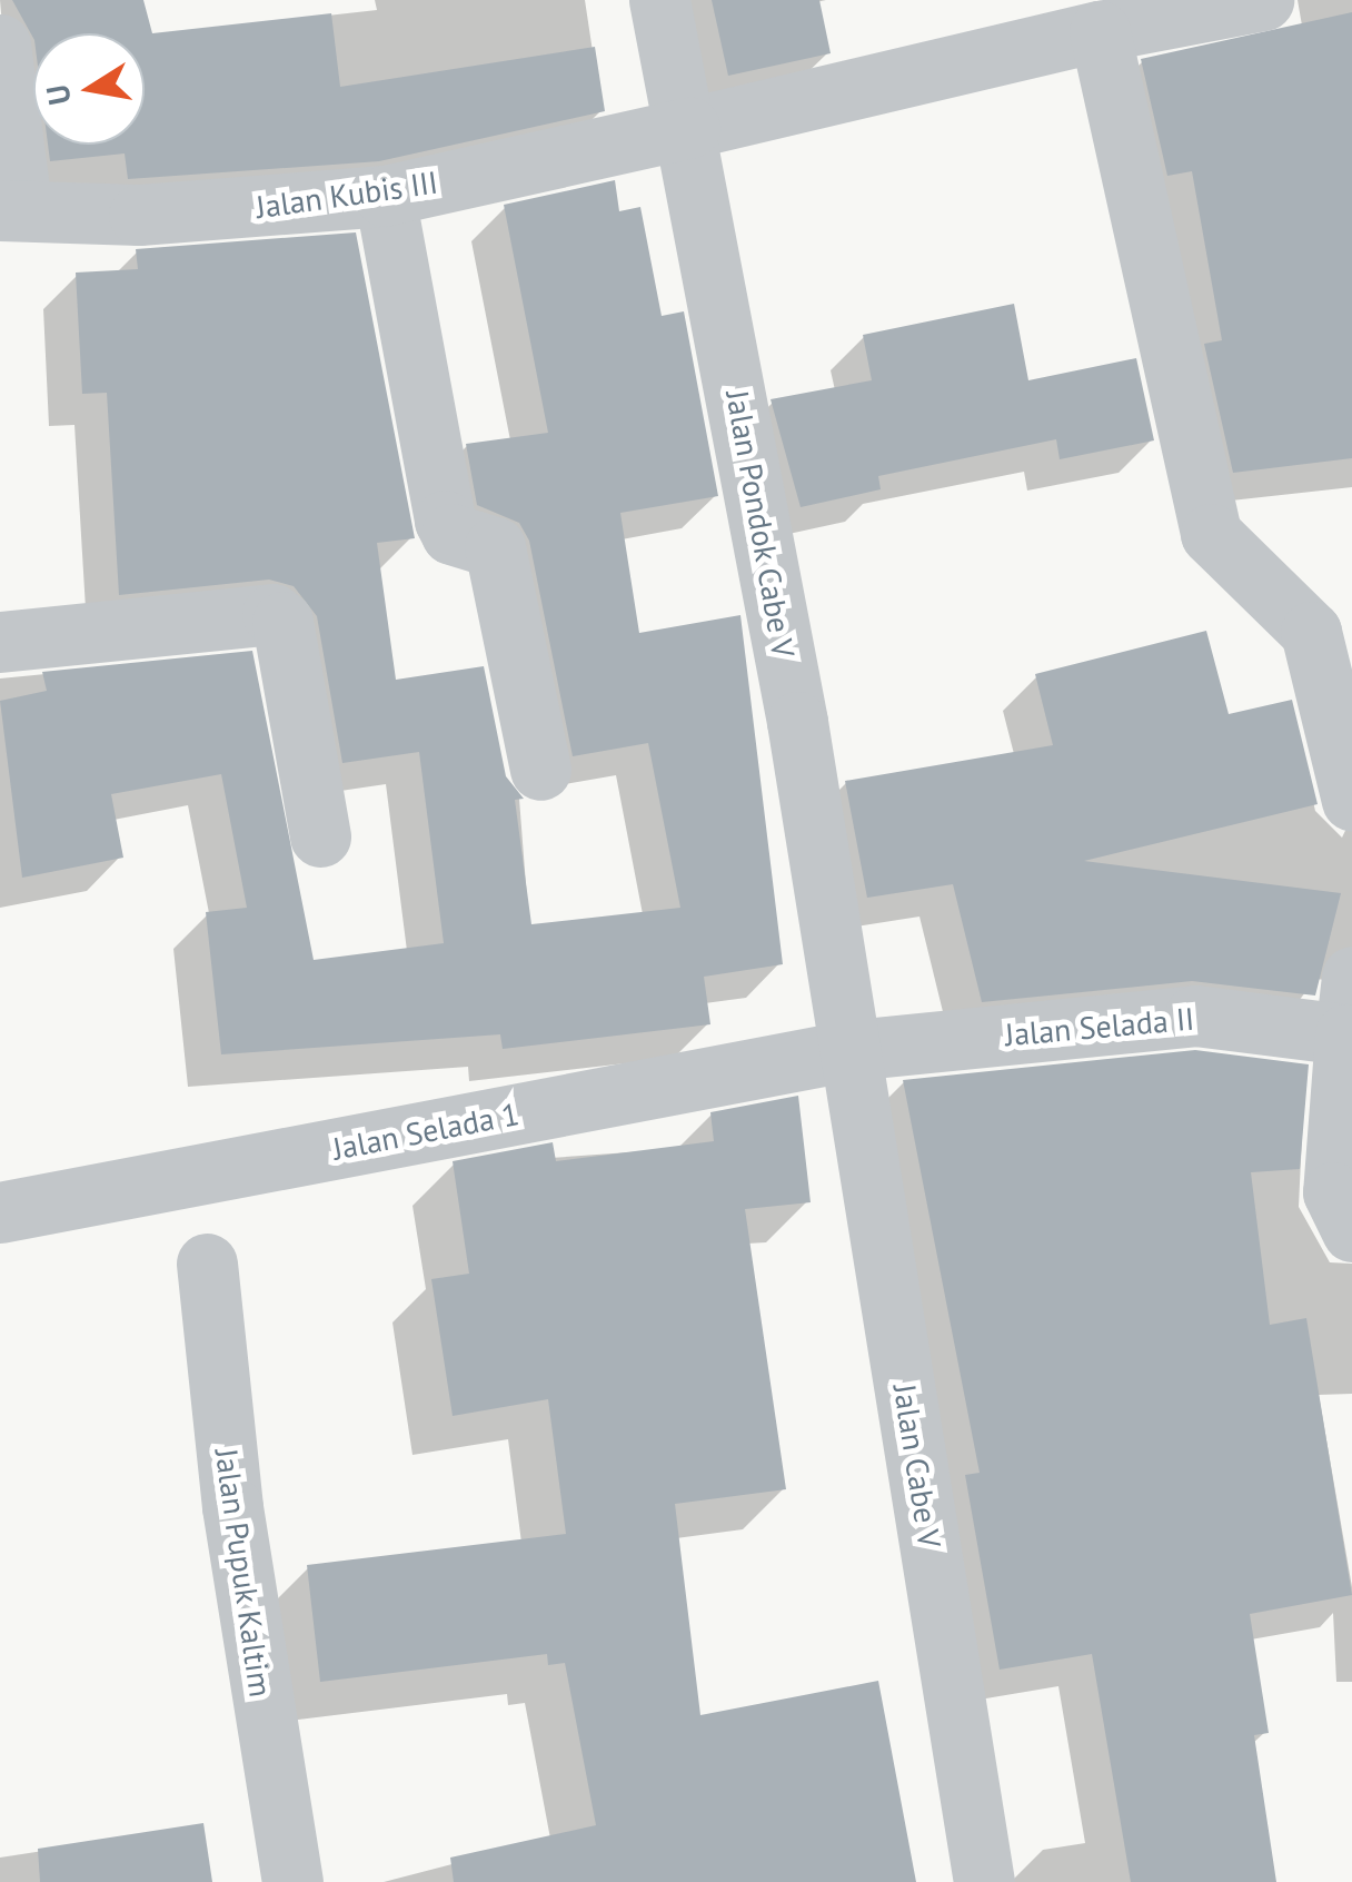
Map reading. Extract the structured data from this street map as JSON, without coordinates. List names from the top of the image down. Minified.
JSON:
{"streets":{"street":["Jalan Kubis III","Jalan Pondok Cabe V","Jalan Selada II","Jalan Selada 1","Jalan Cabe V","Jalan Pupuk Kaltim"]},"crossings":[["Jalan Kubis III","Jalan Pondok Cabe V"],["Jalan Pondok Cabe V","Jalan Selada II"],["Jalan Pondok Cabe V","Jalan Selada 1"],["Jalan Pondok Cabe V","Jalan Cabe V"],["Jalan Selada II","Jalan Selada 1"],["Jalan Selada II","Jalan Cabe V"],["Jalan Selada 1","Jalan Cabe V"]],"north":"left"}
